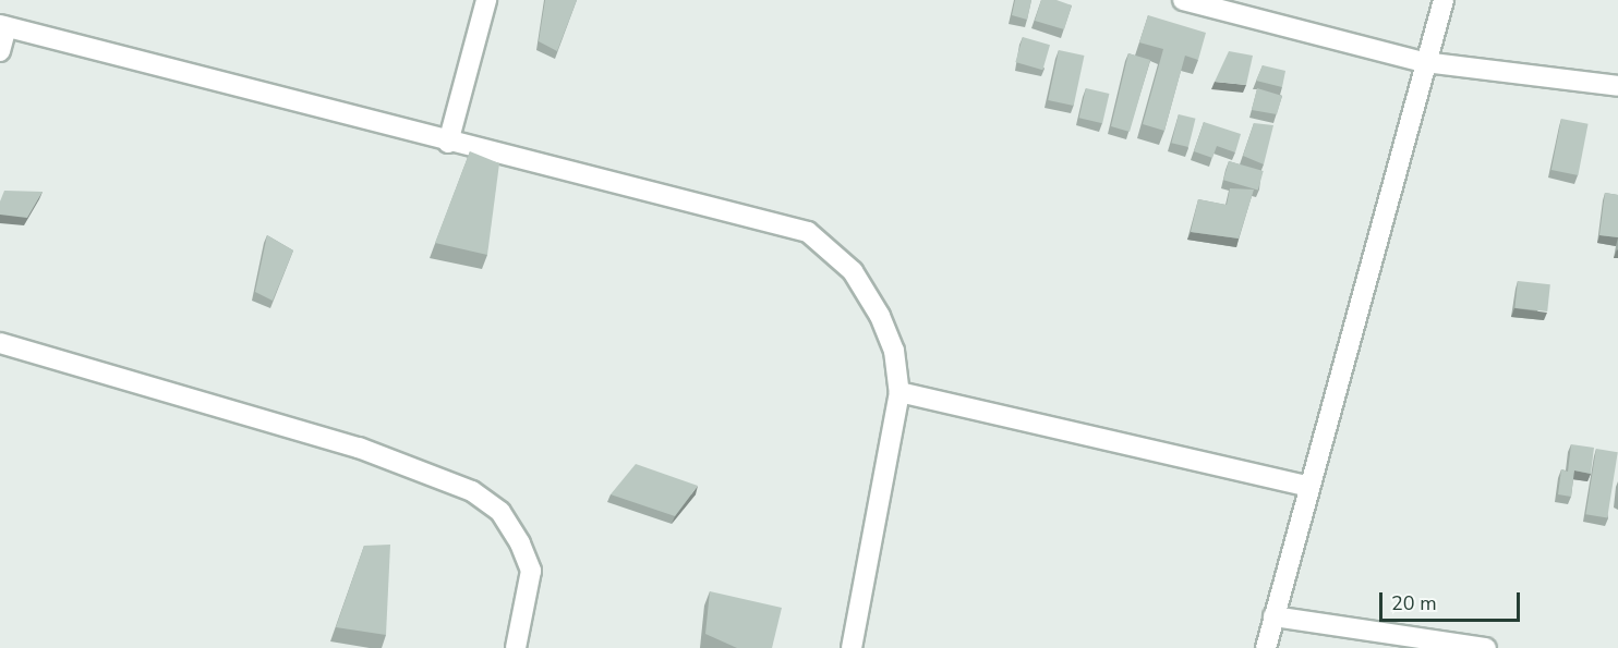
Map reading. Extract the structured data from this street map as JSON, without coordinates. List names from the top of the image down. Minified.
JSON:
{"scale_bar":"20 m"}
